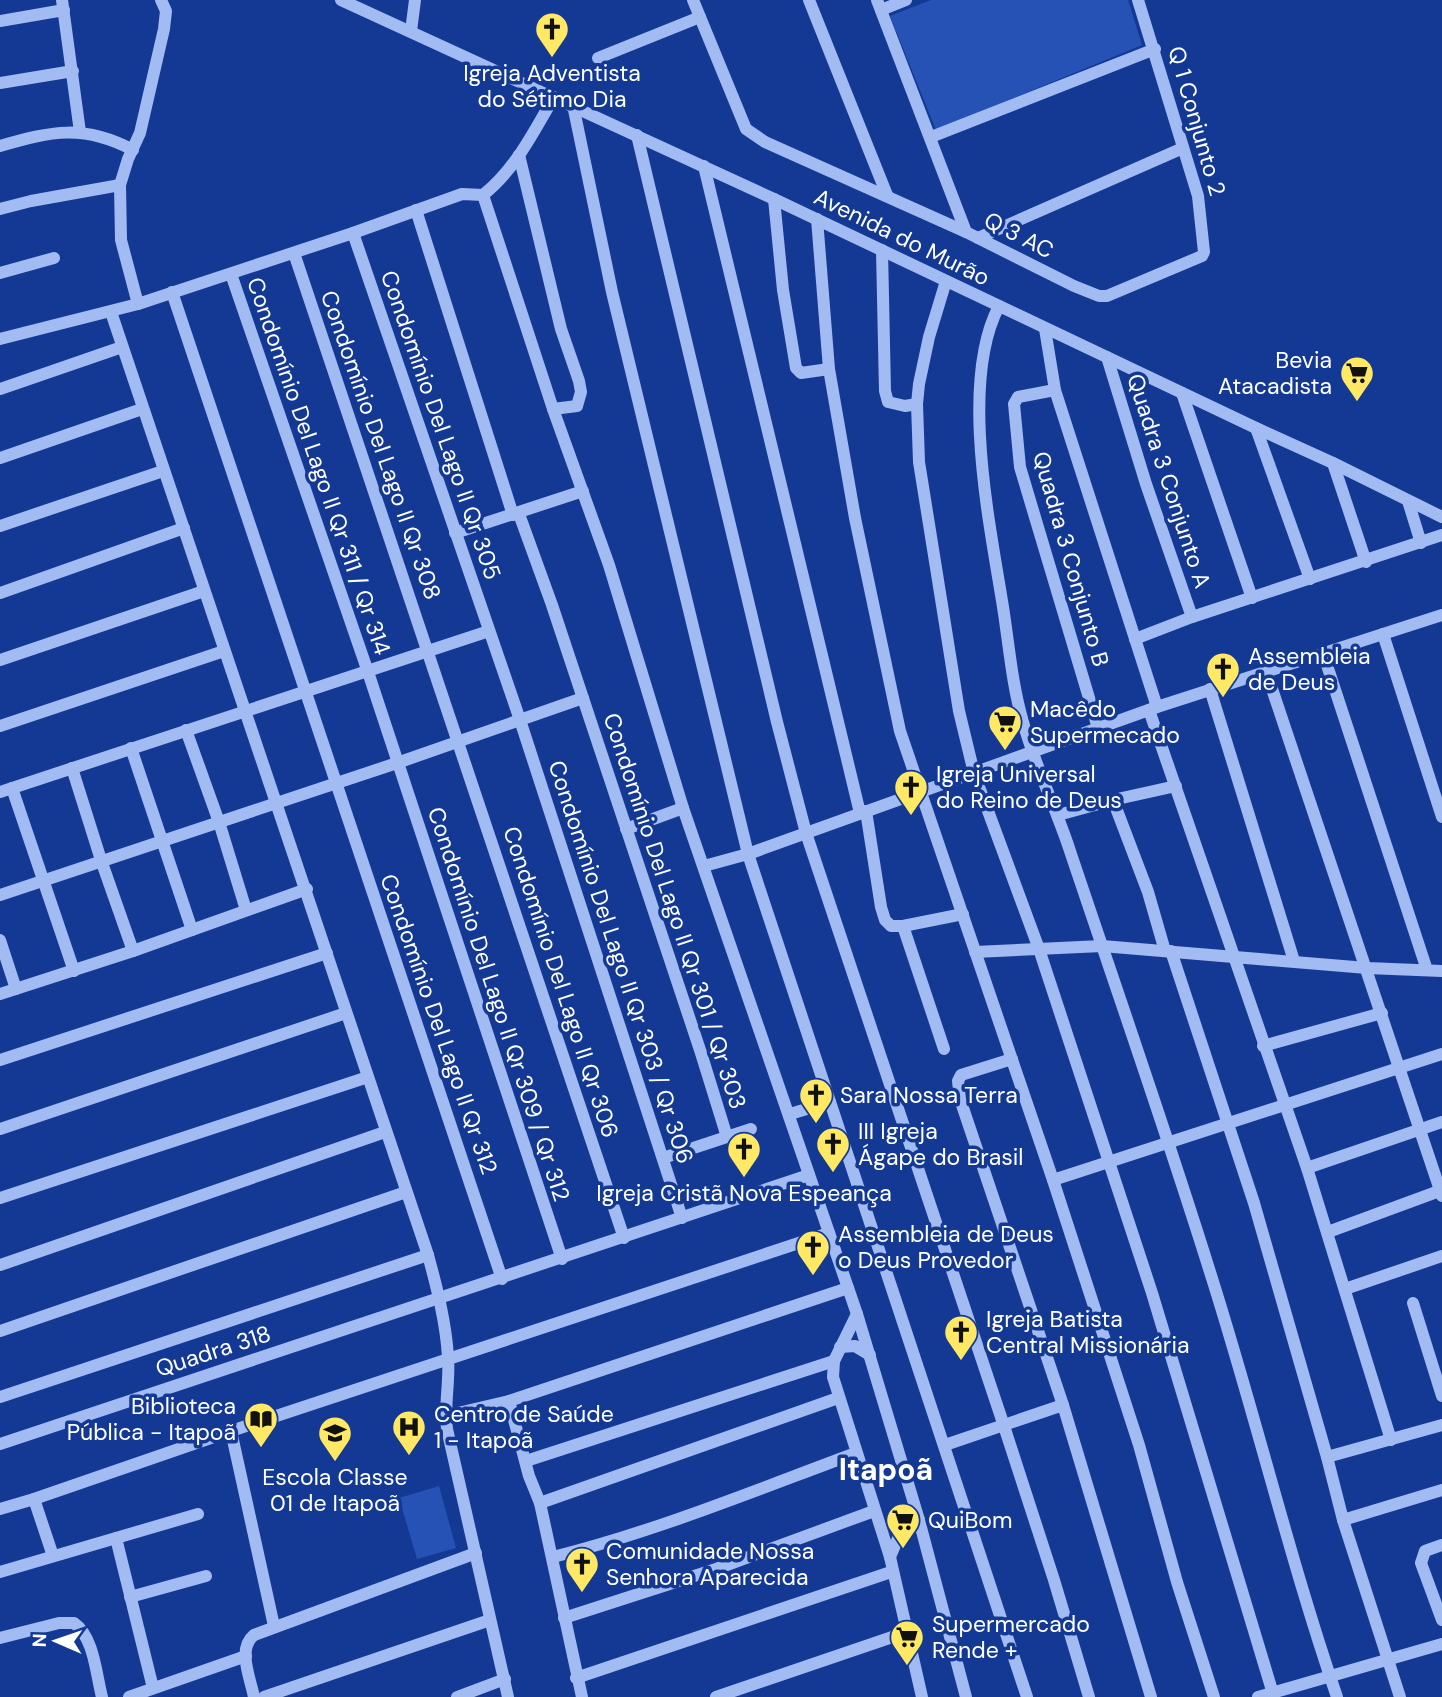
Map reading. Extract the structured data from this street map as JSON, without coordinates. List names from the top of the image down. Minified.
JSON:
{"streets":{"street":["Q 1 Conjunto 2","Q 3 AC","Avenida do Murão","Condomínio Del Lago II Qr 305","Condomínio Del Lago II Qr 308","Condomínio Del Lago II Qr 311 / Qr 314","Quadra 3 Conjunto A","Quadra 3 Conjunto B","Condomínio Del Lago II Qr 301 / Qr 303","Condomínio Del Lago II Qr 303 / Qr 306","Condomínio Del Lago II Qr 306","Condomínio Del Lago II Qr 309 / Qr 312","Condomínio Del Lago II Qr 312","Quadra 318"]},"crossings":[["Q 1 Conjunto 2","Q 3 AC"],["Avenida do Murão","Quadra 3 Conjunto A"],["Condomínio Del Lago II Qr 305","Condomínio Del Lago II Qr 303 / Qr 306"],["Condomínio Del Lago II Qr 308","Condomínio Del Lago II Qr 306"],["Condomínio Del Lago II Qr 311 / Qr 314","Condomínio Del Lago II Qr 309 / Qr 312"],["Condomínio Del Lago II Qr 303 / Qr 306","Quadra 318"],["Condomínio Del Lago II Qr 306","Quadra 318"],["Condomínio Del Lago II Qr 309 / Qr 312","Quadra 318"],["Condomínio Del Lago II Qr 312","Quadra 318"]],"districts":["Itapoã"],"places":{"church":["Igreja Adventista do Sétimo Dia","Assembleia de Deus","Igreja Universal do Reino de Deus","Sara Nossa Terra","III Igreja Ágape do Brasil","Igreja Cristã Nova Espeança","Assembleia de Deus o Deus Provedor","Igreja Batista Central Missionária","Comunidade Nossa Senhora Aparecida"],"supermarket":["Bevia Atacadista","Macêdo Supermecado","QuiBom","Supermercado Rende +"],"library":["Biblioteca Pública - Itapoã"],"hospital":["Centro de Saúde 1 - Itapoã"],"school or university":["Escola Classe 01 de Itapoã"]},"north":"left"}
